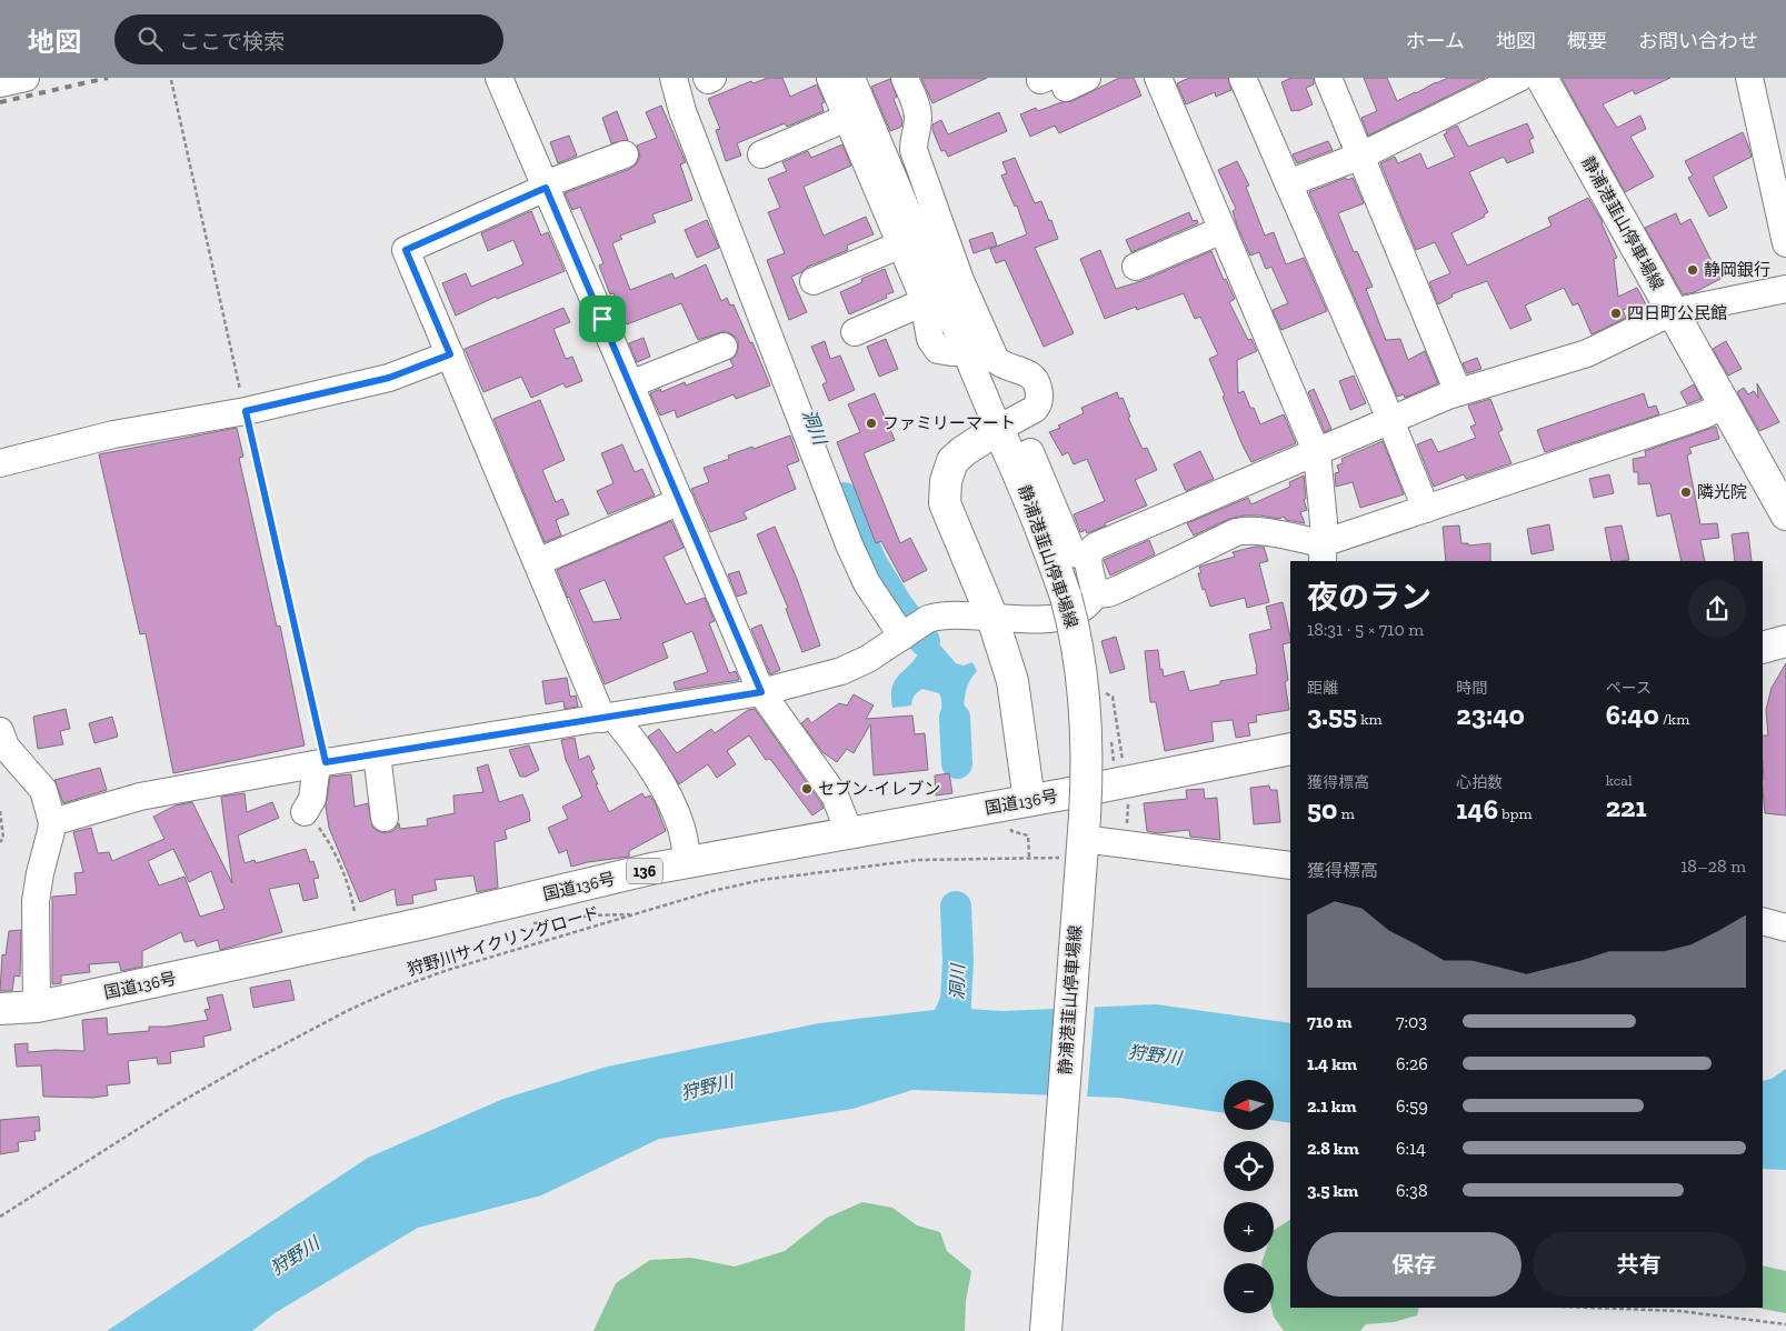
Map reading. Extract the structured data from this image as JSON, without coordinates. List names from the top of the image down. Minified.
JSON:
{"streets":{"main road":["静浦港韮山停車場線","国道136号","136"],"path":["狩野川サイクリングロード"]},"crossings":[["静浦港韮山停車場線","狩野川サイクリングロード"]],"water":["洞川","狩野川"],"places":["静岡銀行","四日町公民館","ファミリーマート","隣光院","セブン-イレブン"],"north":"left","page":{"header":"地図","search":"ここで検索","nav":["ホーム","地図","概要","お問い合わせ"],"heading":["夜のラン","18:31 · 5 × 710 m"],"stats":[["距離","3.55 km"],["時間","23:40"],["ペース","6:40 /km"],["獲得標高","50 m"],["心拍数","146 bpm"],["kcal","221"]],"chart":["獲得標高","18–28 m"],"list":[{"name":"710 m","note":"7:03"},{"name":"1.4 km","note":"6:26"},{"name":"2.1 km","note":"6:59"},{"name":"2.8 km","note":"6:14"},{"name":"3.5 km","note":"6:38"}],"map_buttons":["+","−"],"buttons":["保存","共有"]}}
